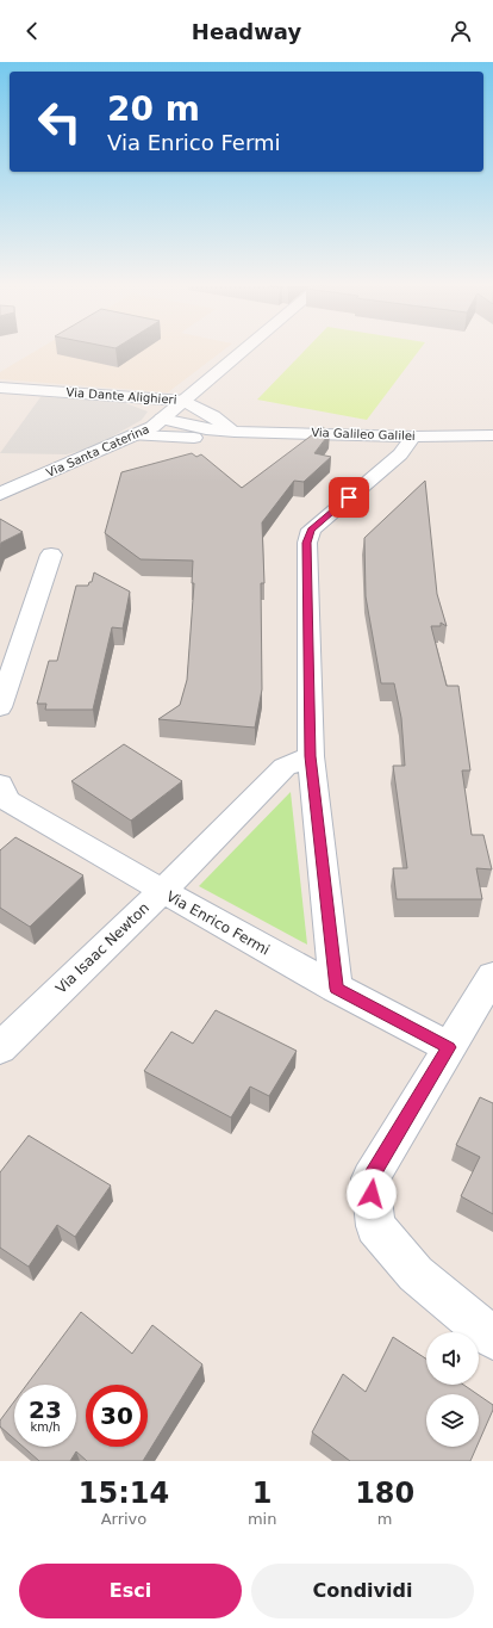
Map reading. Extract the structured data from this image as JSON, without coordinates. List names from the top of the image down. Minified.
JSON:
{"streets":{"street":["Via Dante Alighieri","Via Galileo Galilei","Via Santa Caterina","Via Enrico Fermi","Via Isaac Newton"]},"crossings":[["Via Dante Alighieri","Via Santa Caterina"],["Via Galileo Galilei","Via Santa Caterina"],["Via Enrico Fermi","Via Isaac Newton"]],"page":{"header":"Headway","turn":["20 m","Via Enrico Fermi"],"speed":"23 km/h","limit":"30","eta":["15:14","Arrivo","1","min","180","m"],"buttons":["Esci","Condividi"]}}
